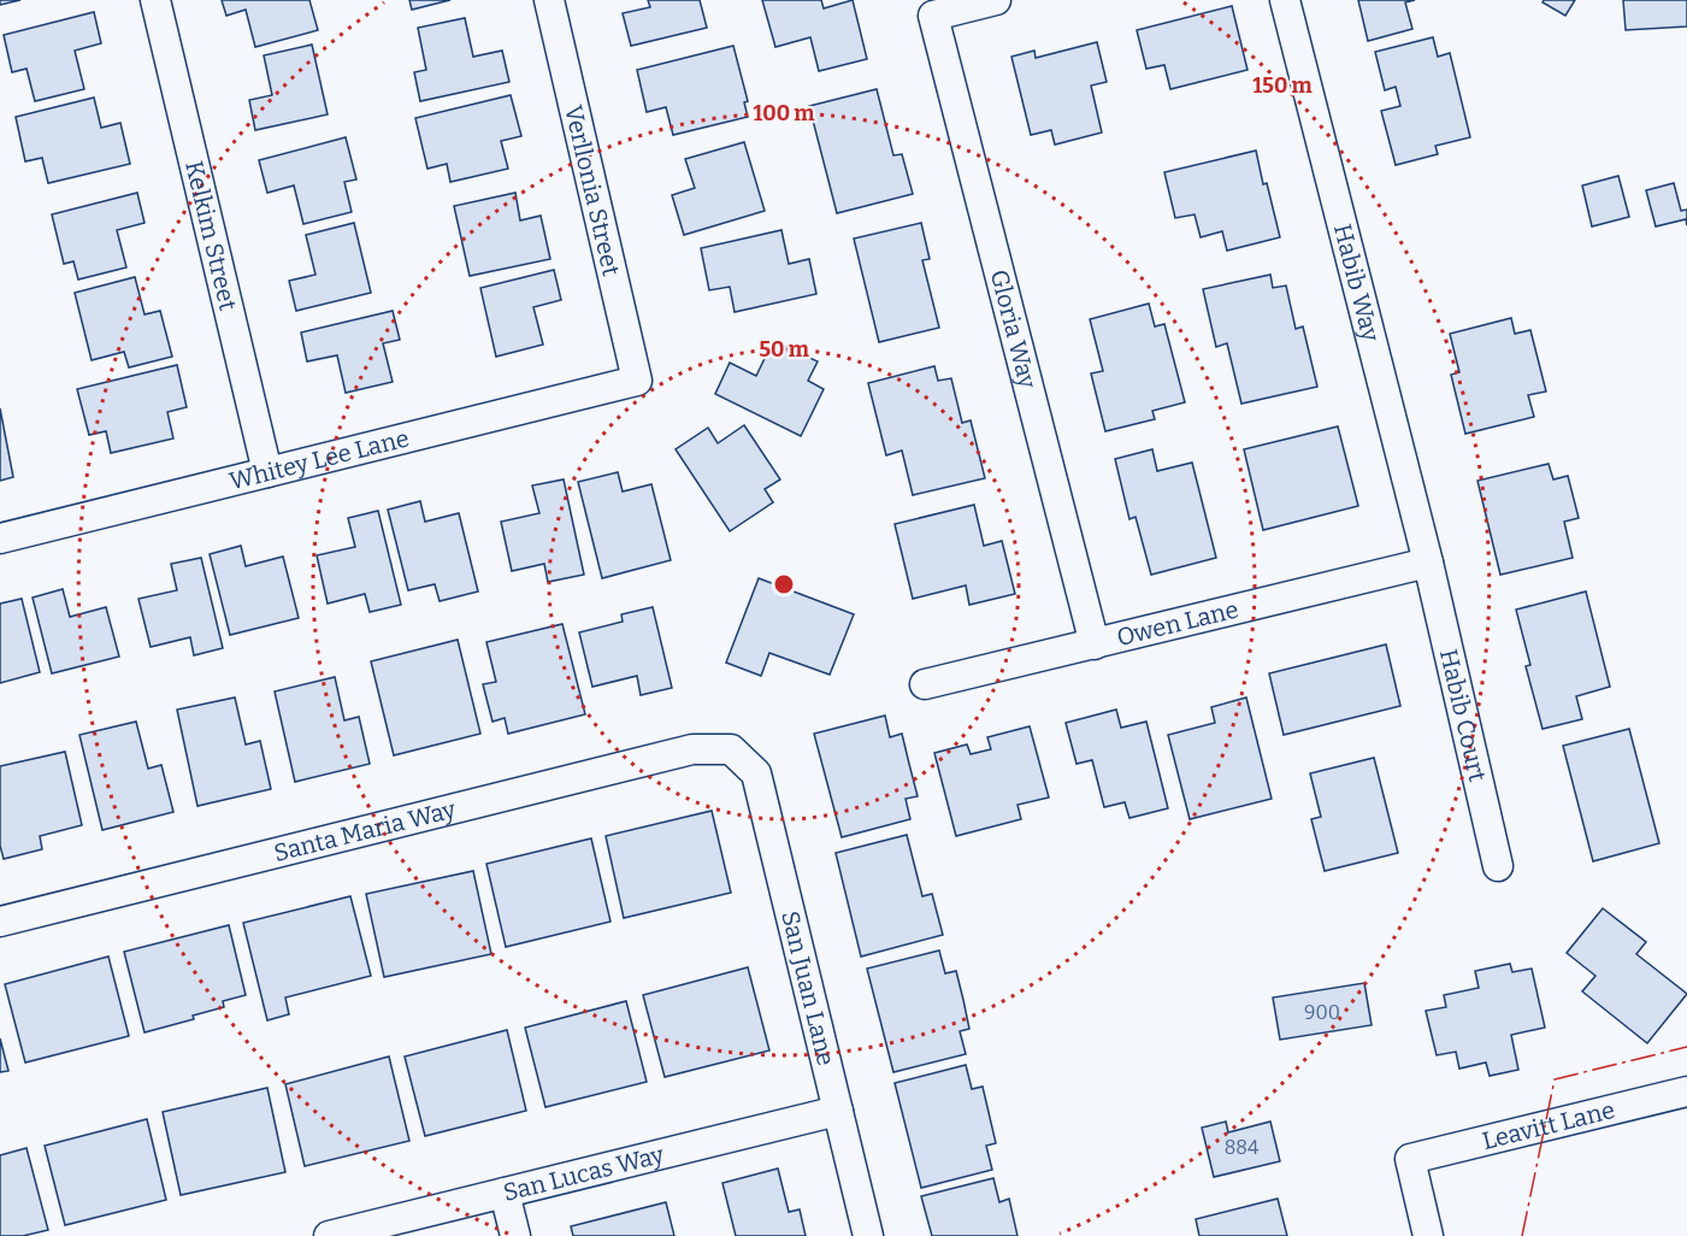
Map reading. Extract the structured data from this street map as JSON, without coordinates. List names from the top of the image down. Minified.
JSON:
{"streets":{"street":["Verllonia Street","Kelkim Street","Habib Way","Gloria Way","Whitey Lee Lane","Owen Lane","Habib Court","Santa Maria Way","San Juan Lane","Leavitt Lane","San Lucas Way"]},"crossings":[["Verllonia Street","Whitey Lee Lane"],["Kelkim Street","Whitey Lee Lane"],["Habib Way","Owen Lane"],["Habib Way","Habib Court"],["Gloria Way","Owen Lane"],["Owen Lane","Habib Court"],["Santa Maria Way","San Juan Lane"],["San Juan Lane","San Lucas Way"]],"house_numbers":["900","884"],"rings":["150 m","100 m","50 m"]}
